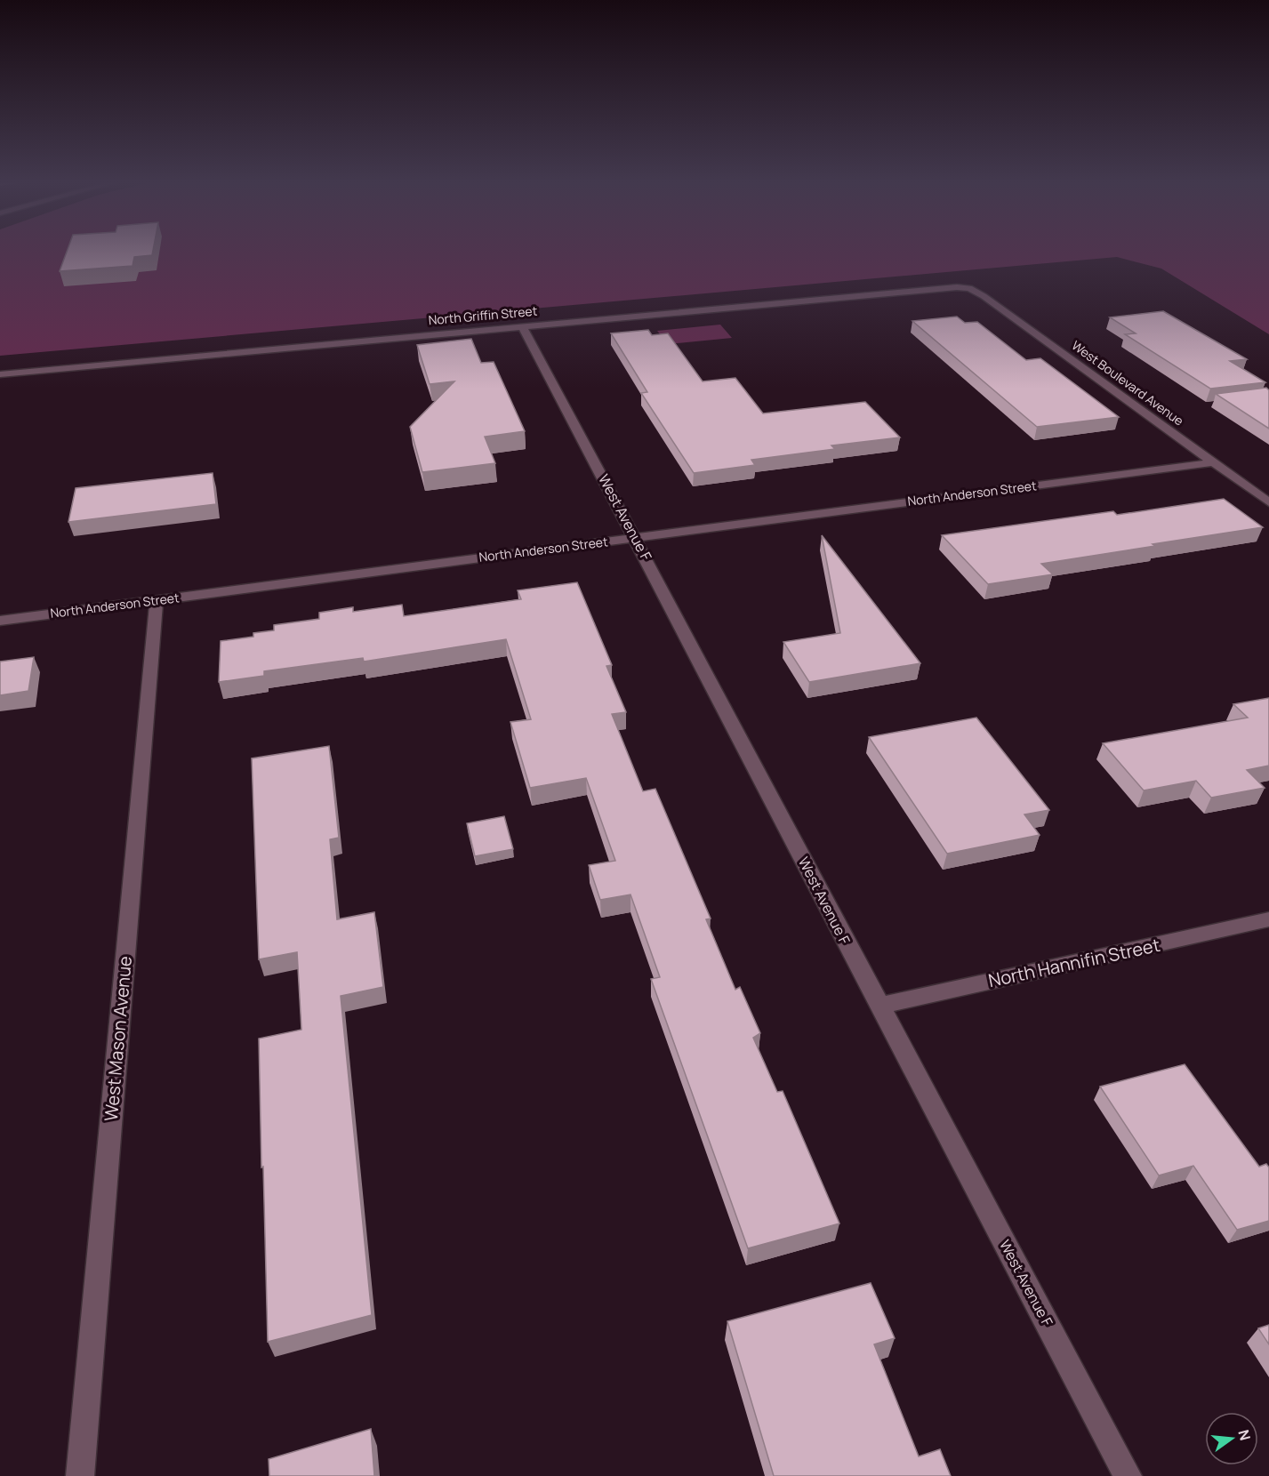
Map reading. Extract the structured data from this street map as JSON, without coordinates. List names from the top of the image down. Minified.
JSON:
{"streets":{"street":["North Griffin Street","West Boulevard Avenue","North Anderson Street","West Avenue F","North Hannifin Street","West Mason Avenue"]},"crossings":[["North Griffin Street","West Boulevard Avenue"],["North Griffin Street","West Avenue F"],["West Boulevard Avenue","North Anderson Street"],["North Anderson Street","West Avenue F"],["North Anderson Street","West Mason Avenue"],["West Avenue F","North Hannifin Street"]],"north":"right"}
